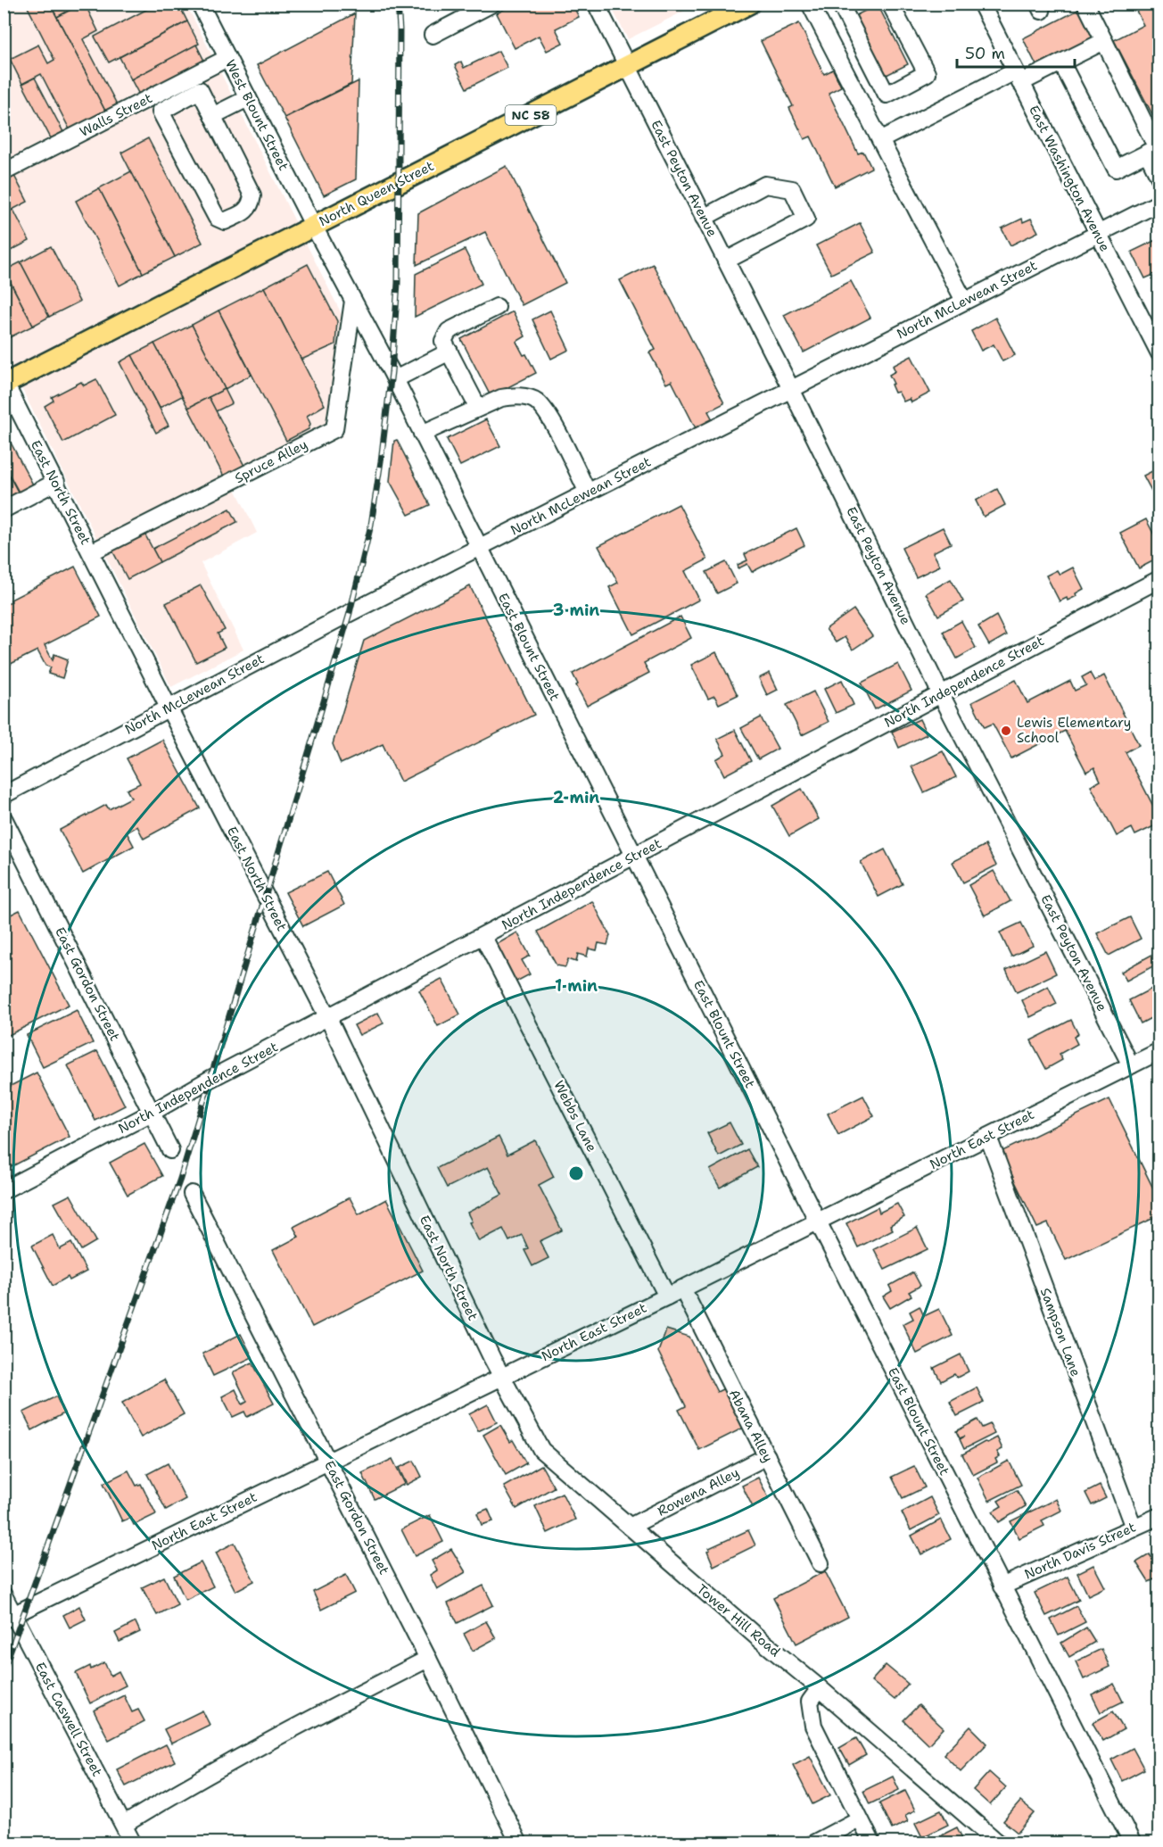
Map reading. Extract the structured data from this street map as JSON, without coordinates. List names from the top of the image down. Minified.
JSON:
{"streets":{"main road":["NC 58","North Queen Street"],"street":["Walls Street","West Blount Street","East Peyton Avenue","East Washington Avenue","North McLewean Street","Spruce Alley","East North Street","East Blount Street","North Independence Street","East Gordon Street","Webbs Lane","North East Street","Sampson Lane","Abana Alley","Rowena Alley","North Davis Street","Tower Hill Road","East Caswell Street"]},"crossings":[["Walls Street","West Blount Street"],["West Blount Street","North Queen Street"],["West Blount Street","East Blount Street"],["East Peyton Avenue","North Queen Street"],["East Peyton Avenue","North McLewean Street"],["East Peyton Avenue","North Independence Street"],["East Peyton Avenue","North East Street"],["East Washington Avenue","North McLewean Street"],["North Queen Street","East North Street"],["North Queen Street","East Blount Street"],["North McLewean Street","East North Street"],["North McLewean Street","East Blount Street"],["Spruce Alley","East North Street"],["Spruce Alley","East Blount Street"],["East North Street","North Independence Street"],["East North Street","North East Street"],["East North Street","Tower Hill Road"],["East Blount Street","North Independence Street"],["East Blount Street","North East Street"],["East Blount Street","North Davis Street"],["North Independence Street","East Gordon Street"],["North Independence Street","Webbs Lane"],["East Gordon Street","North East Street"],["Webbs Lane","North East Street"],["North East Street","Sampson Lane"],["North East Street","Abana Alley"],["North East Street","Tower Hill Road"],["North East Street","East Caswell Street"],["Sampson Lane","North Davis Street"],["Abana Alley","Rowena Alley"],["Rowena Alley","Tower Hill Road"]],"places":["Lewis Elementary School"],"scale_bar":"50 m","rings":["3 min","2 min","1 min"]}
